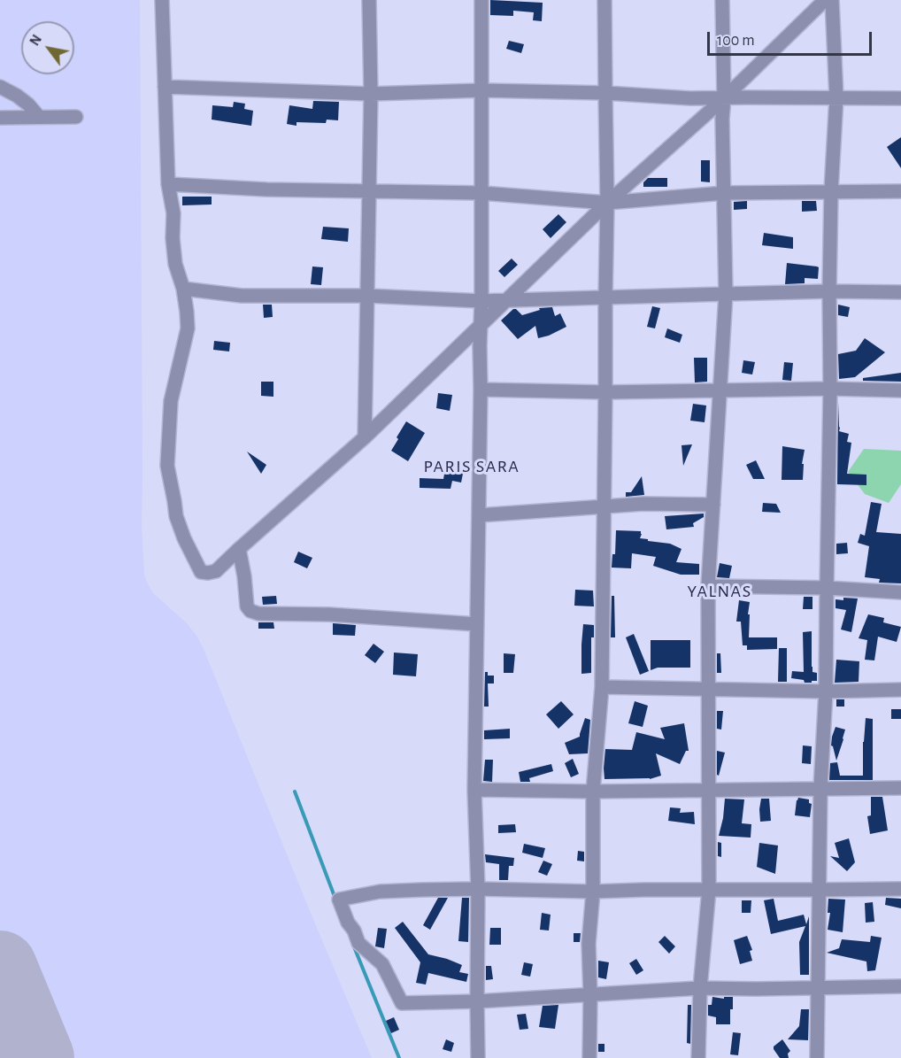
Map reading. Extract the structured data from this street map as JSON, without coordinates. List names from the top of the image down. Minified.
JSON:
{"districts":["PARIS SARA","YALNAS"],"scale_bar":"100 m","north":"top left"}
